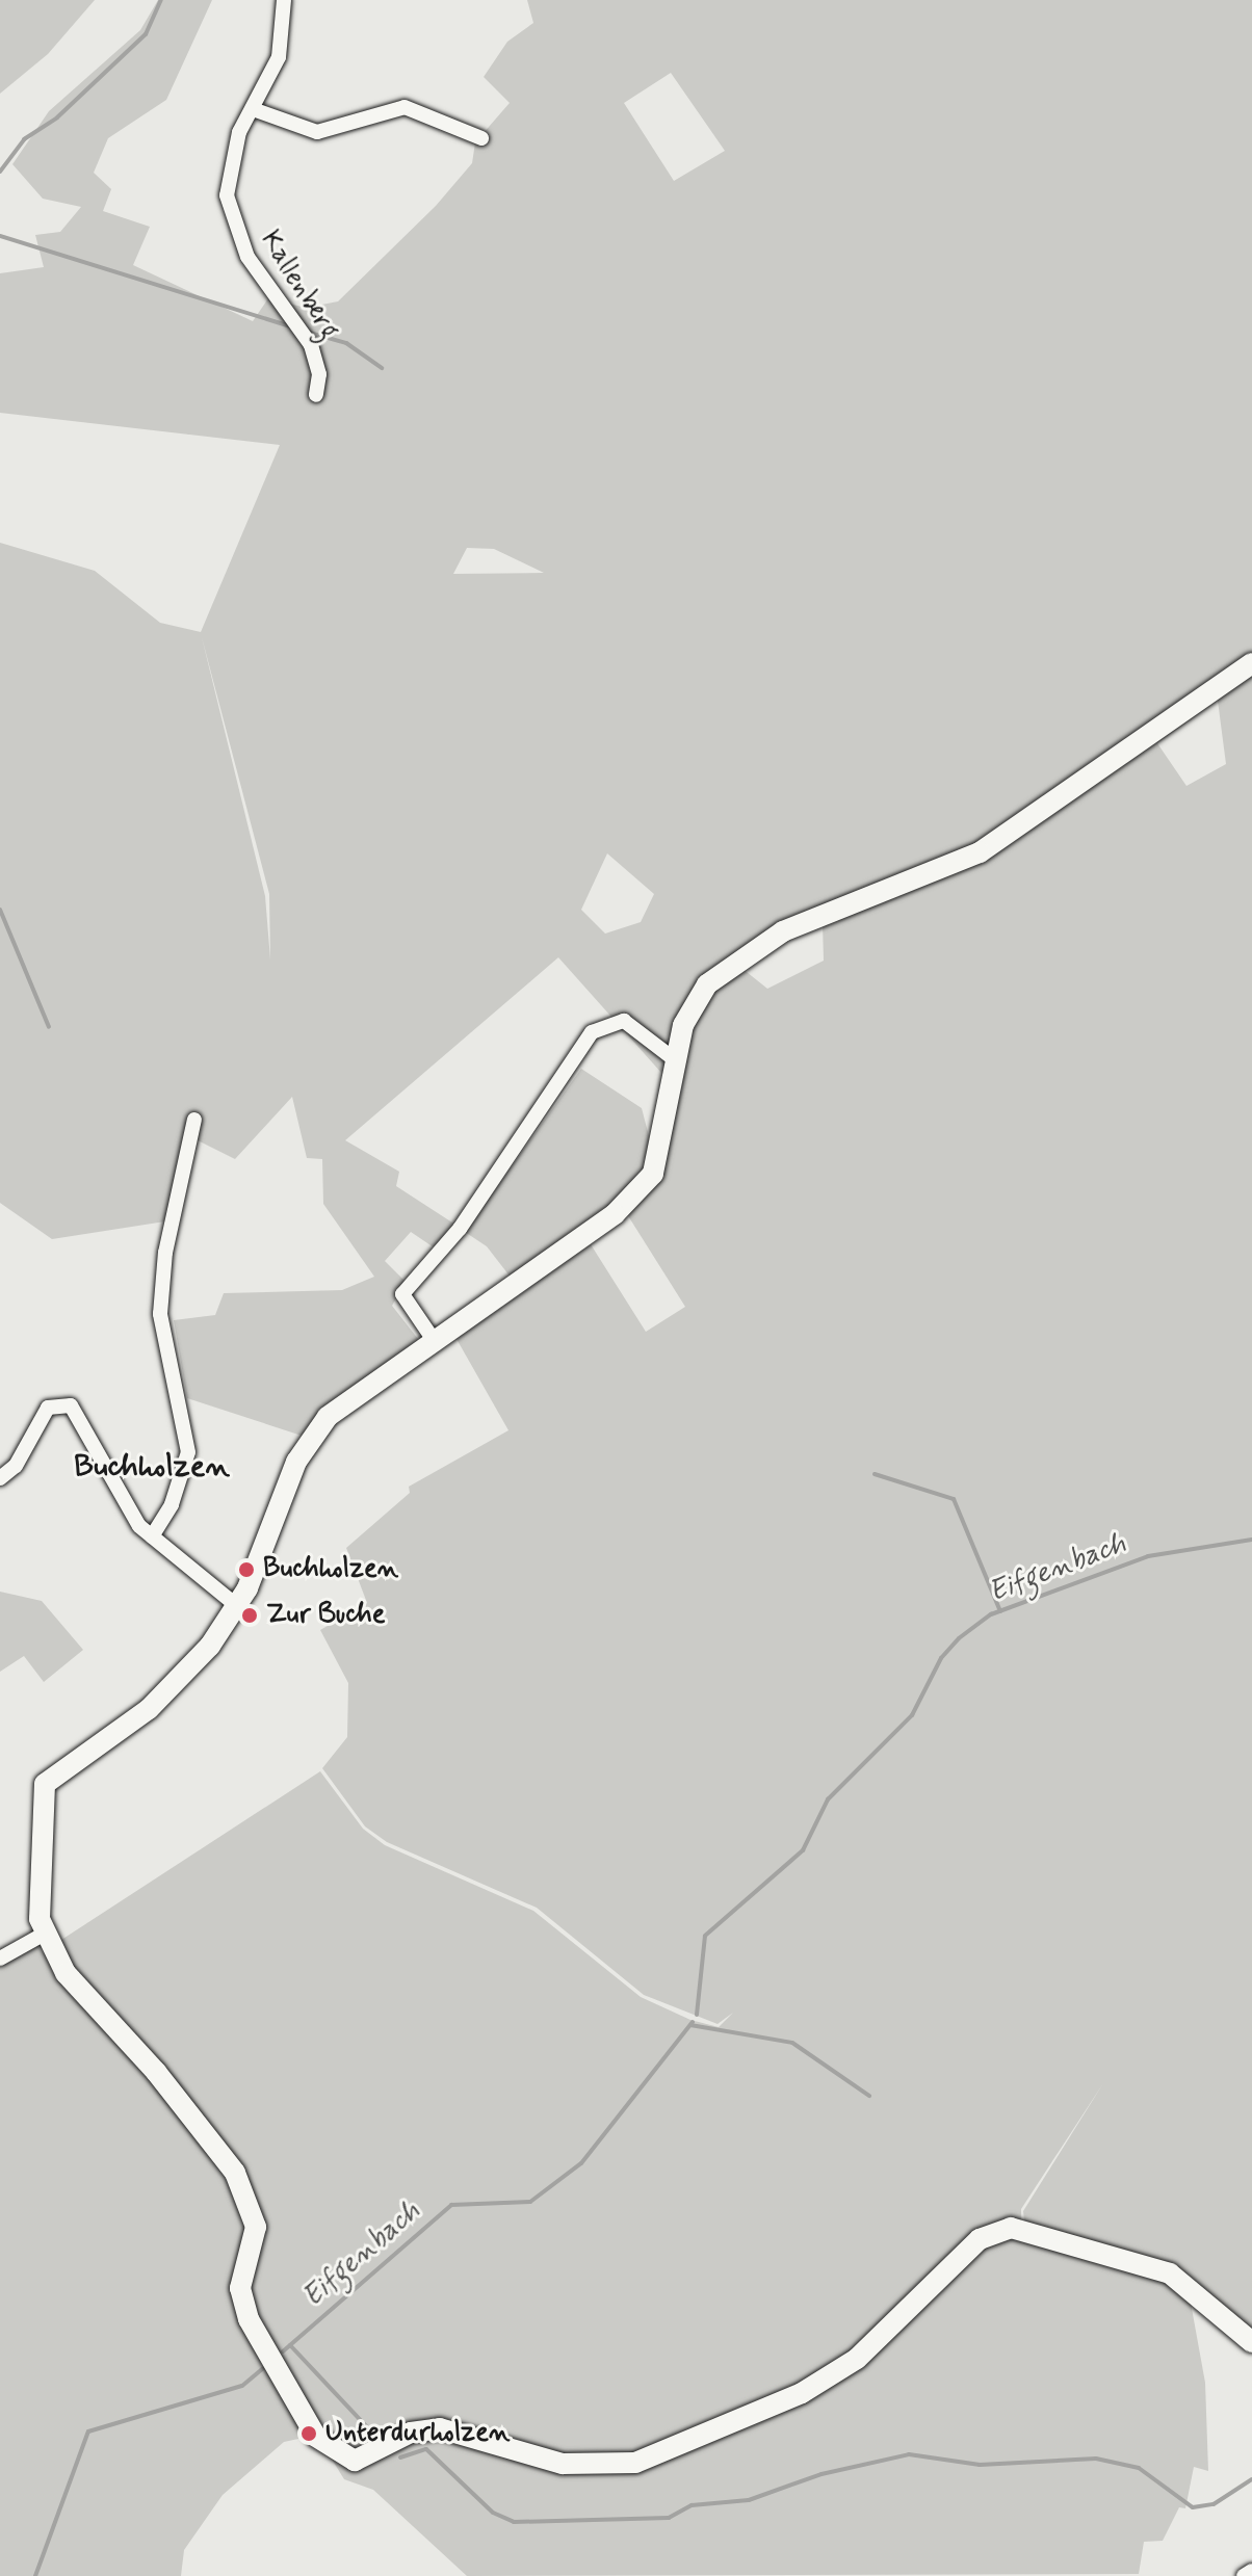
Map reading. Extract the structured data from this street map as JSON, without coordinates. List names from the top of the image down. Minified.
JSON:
{"streets":{"street":["Kallenberg"]},"districts":["Buchholzen"],"water":["Eifgenbach"],"places":["Buchholzen","Zur Buche","Unterdurholzen"]}
